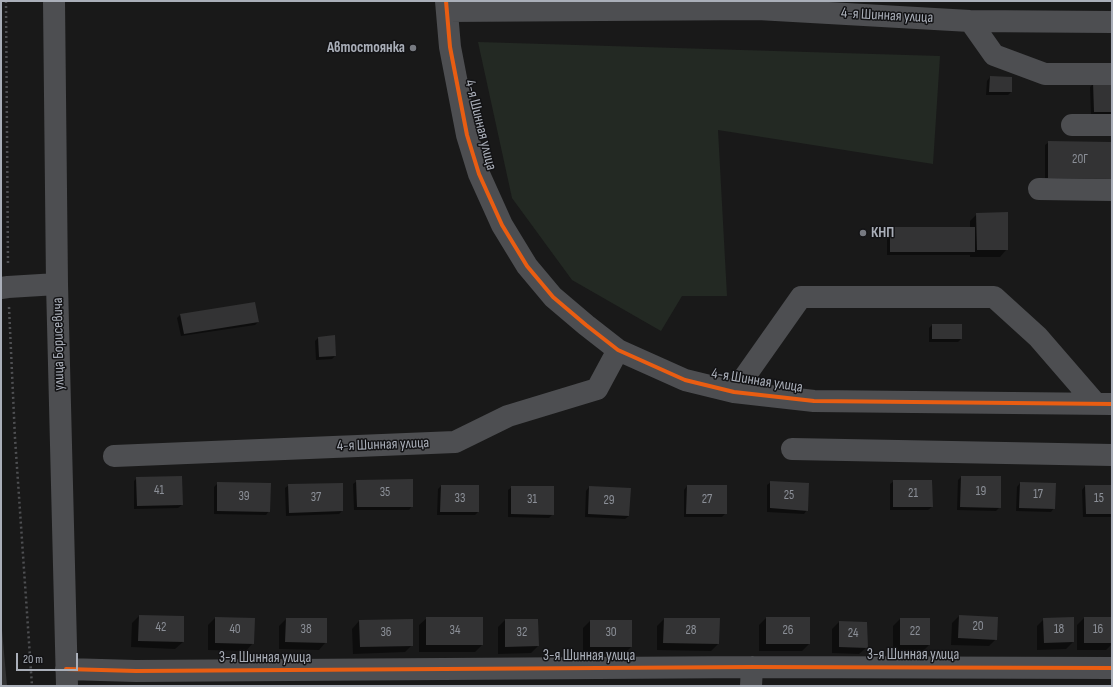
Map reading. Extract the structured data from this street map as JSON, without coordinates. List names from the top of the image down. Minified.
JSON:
{"streets":{"street":["4-я Шинная улица","улица Борисевича","3-я Шинная улица"]},"crossings":[["улица Борисевича","3-я Шинная улица"]],"places":["Автостоянка","КНП"],"house_numbers":["20Г","41","19","35","21","17","25","39","37","33","15","31","27","29","20","42","40","38","18","16","34","28","26","22","36","32","30","24"],"scale_bar":"20 m"}
